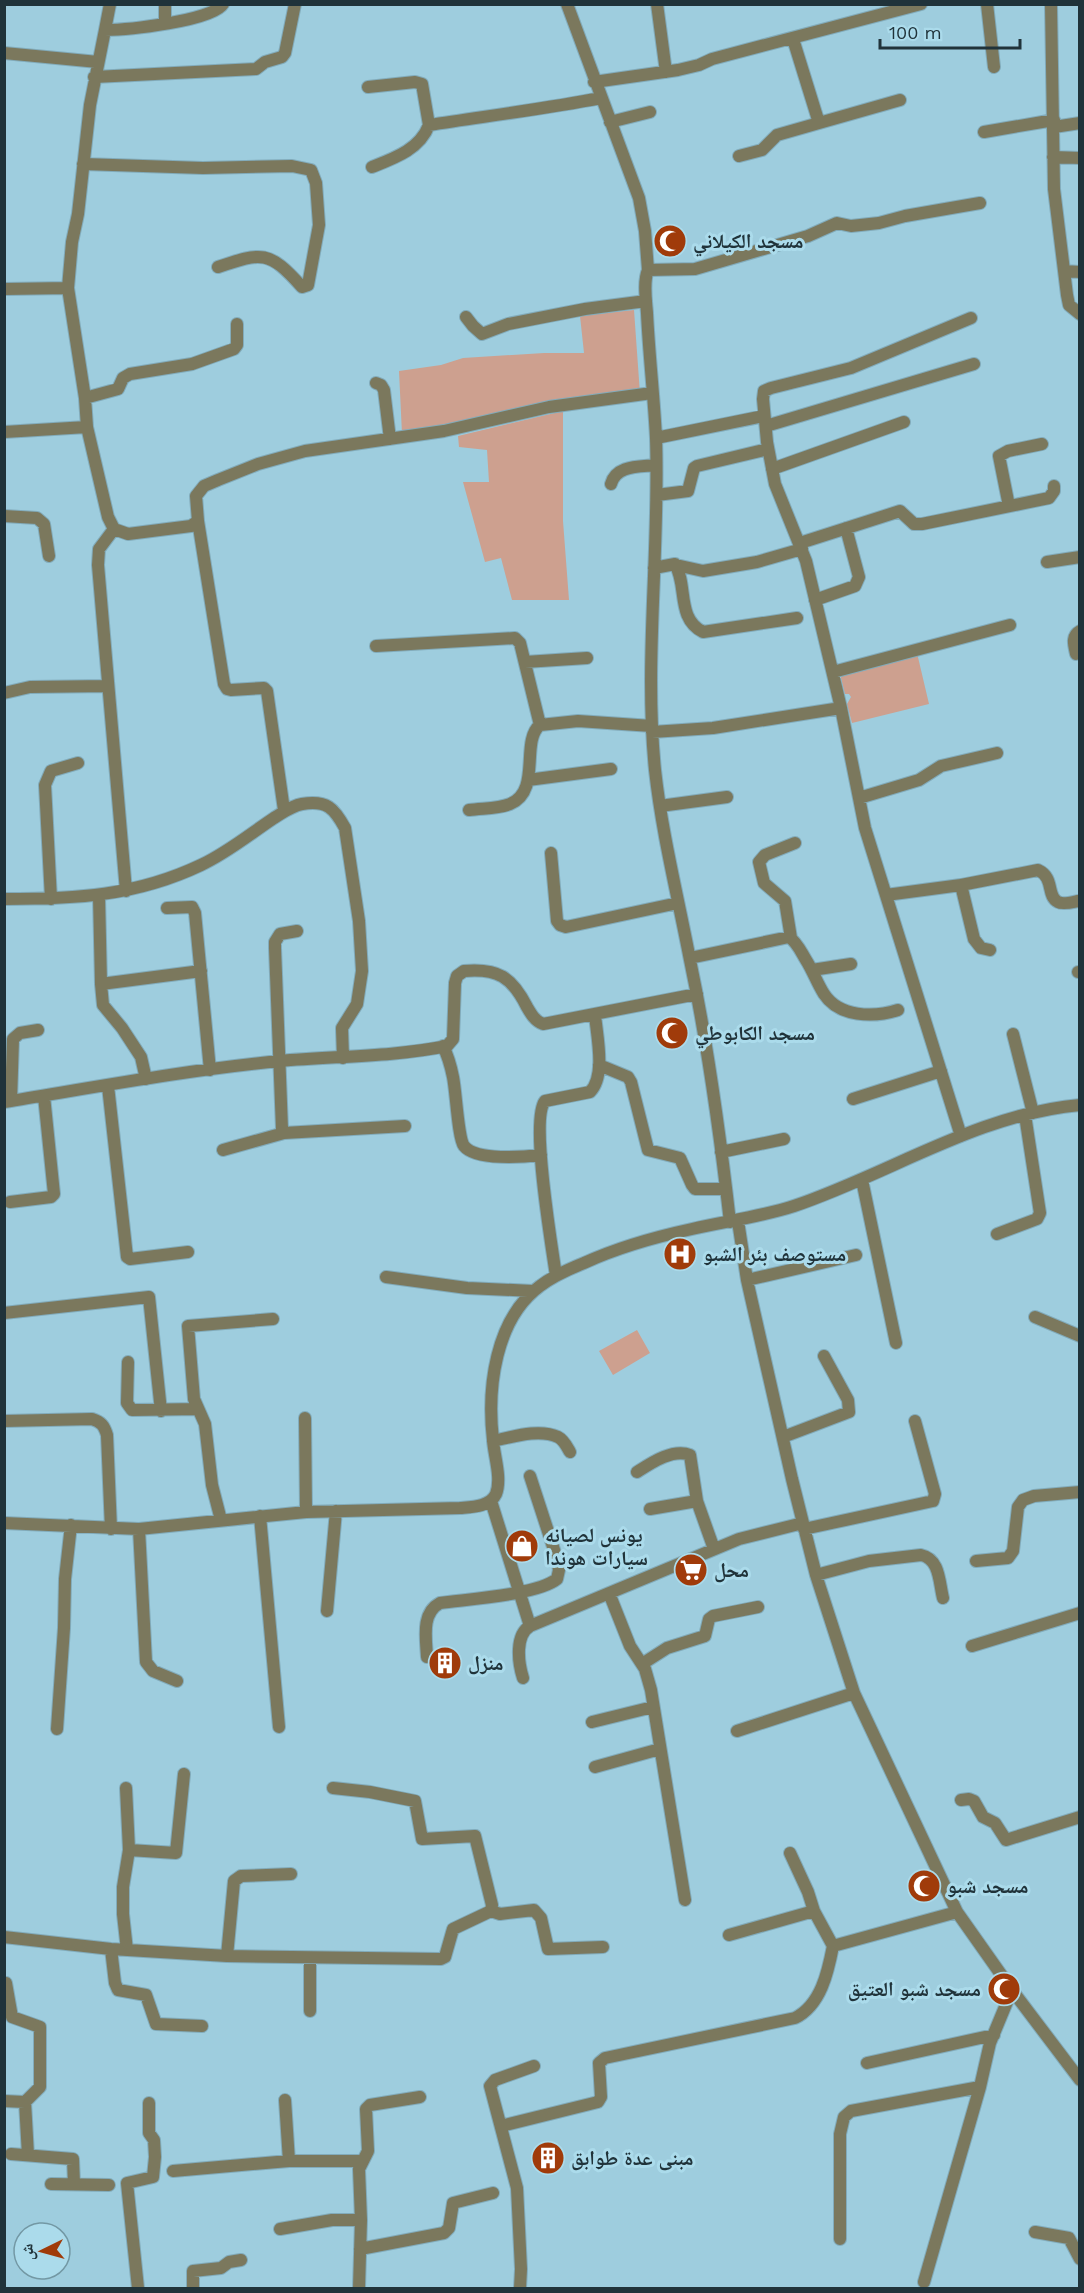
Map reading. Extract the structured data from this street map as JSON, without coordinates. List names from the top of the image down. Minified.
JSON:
{"places":{"mosque":["مسجد الكيلاني","مسجد الكابوطي","مسجد شبو","مسجد شبو العتيق"],"hospital":["مستوصف بئر الشبو"],"shop":["يونس لصيانه سيارات هوندا"],"supermarket":["محل"],"building":["منزل","مبنى عدة طوابق"]},"scale_bar":"100 m","north":"left"}
